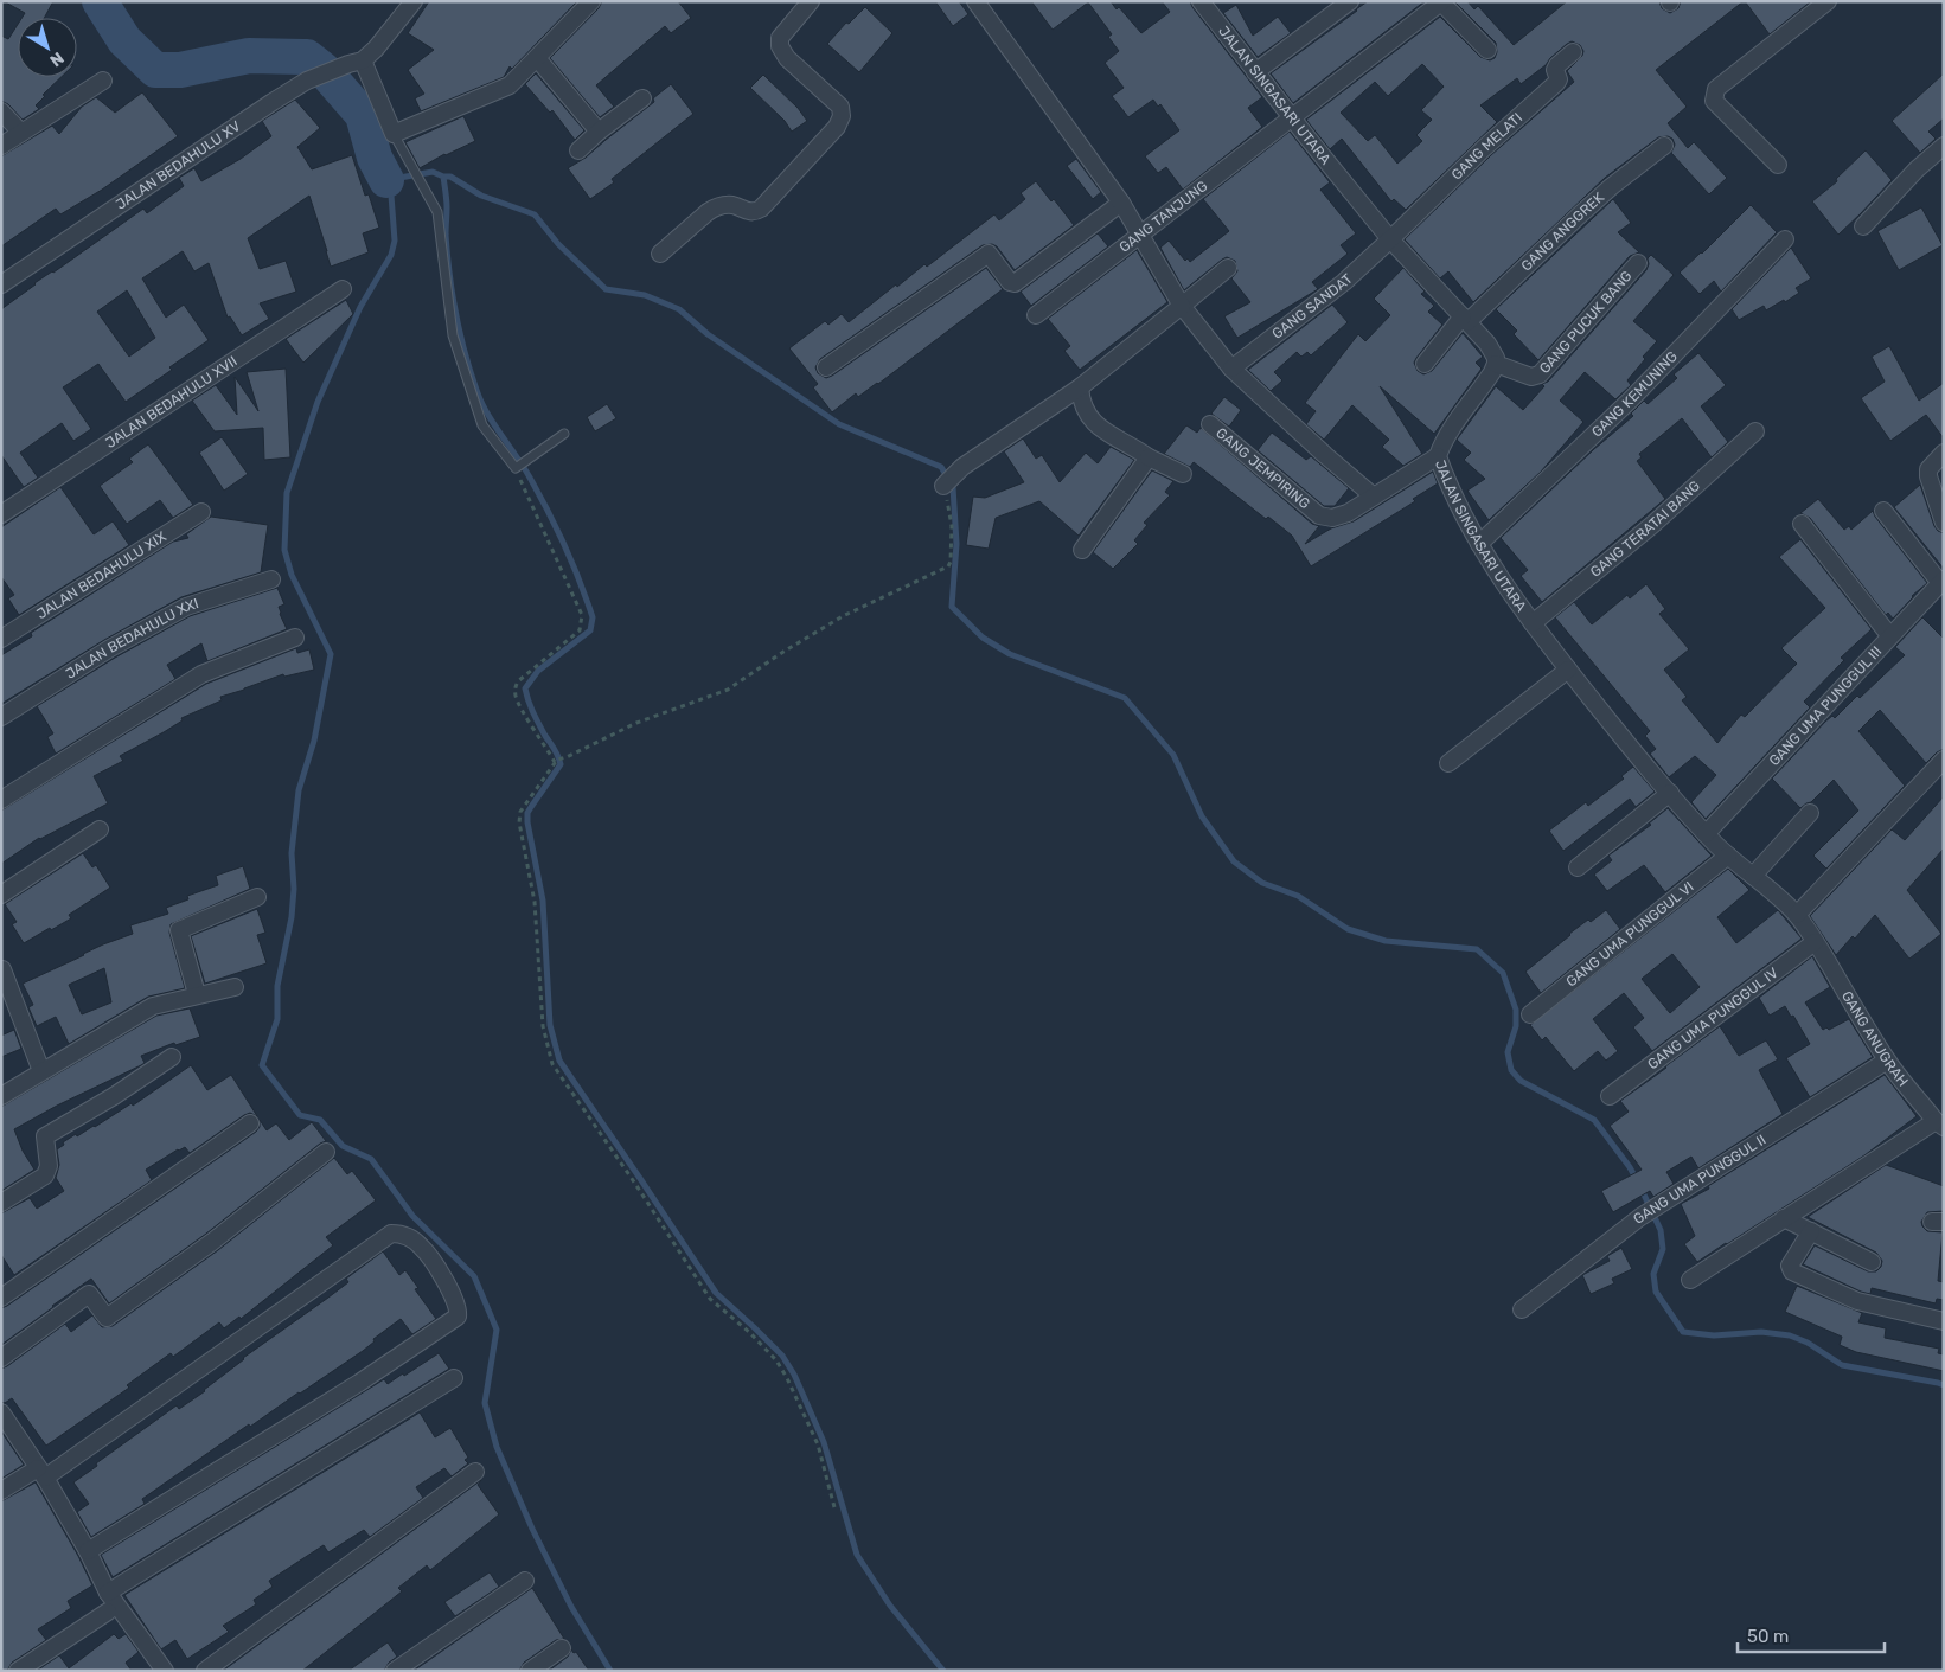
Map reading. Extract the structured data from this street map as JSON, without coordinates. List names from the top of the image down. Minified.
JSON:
{"streets":{"street":["JALAN SINGASARI UTARA","GANG MELATI","JALAN BEDAHULU XV","GANG TANJUNG","GANG ANGGREK","GANG SANDAT","GANG PUCUK BANG","GANG KEMUNING","JALAN BEDAHULU XVII","GANG JEMPIRING","GANG TERATAI BANG","JALAN BEDAHULU XIX","JALAN BEDAHULU XXI","GANG UMA PUNGGUL III","GANG UMA PUNGGUL VI","GANG UMA PUNGGUL IV","GANG ANUGRAH","GANG UMA PUNGGUL II"]},"crossings":[["JALAN SINGASARI UTARA","GANG MELATI"],["JALAN SINGASARI UTARA","GANG TANJUNG"],["JALAN SINGASARI UTARA","GANG ANGGREK"],["JALAN SINGASARI UTARA","GANG SANDAT"],["JALAN SINGASARI UTARA","GANG PUCUK BANG"],["JALAN SINGASARI UTARA","GANG KEMUNING"],["JALAN SINGASARI UTARA","GANG JEMPIRING"],["JALAN SINGASARI UTARA","GANG TERATAI BANG"],["JALAN SINGASARI UTARA","GANG UMA PUNGGUL III"],["JALAN SINGASARI UTARA","GANG UMA PUNGGUL VI"],["JALAN SINGASARI UTARA","GANG UMA PUNGGUL IV"],["JALAN SINGASARI UTARA","GANG ANUGRAH"],["GANG MELATI","GANG SANDAT"],["GANG UMA PUNGGUL IV","GANG ANUGRAH"],["GANG ANUGRAH","GANG UMA PUNGGUL II"]],"scale_bar":"50 m","north":"bottom right"}
